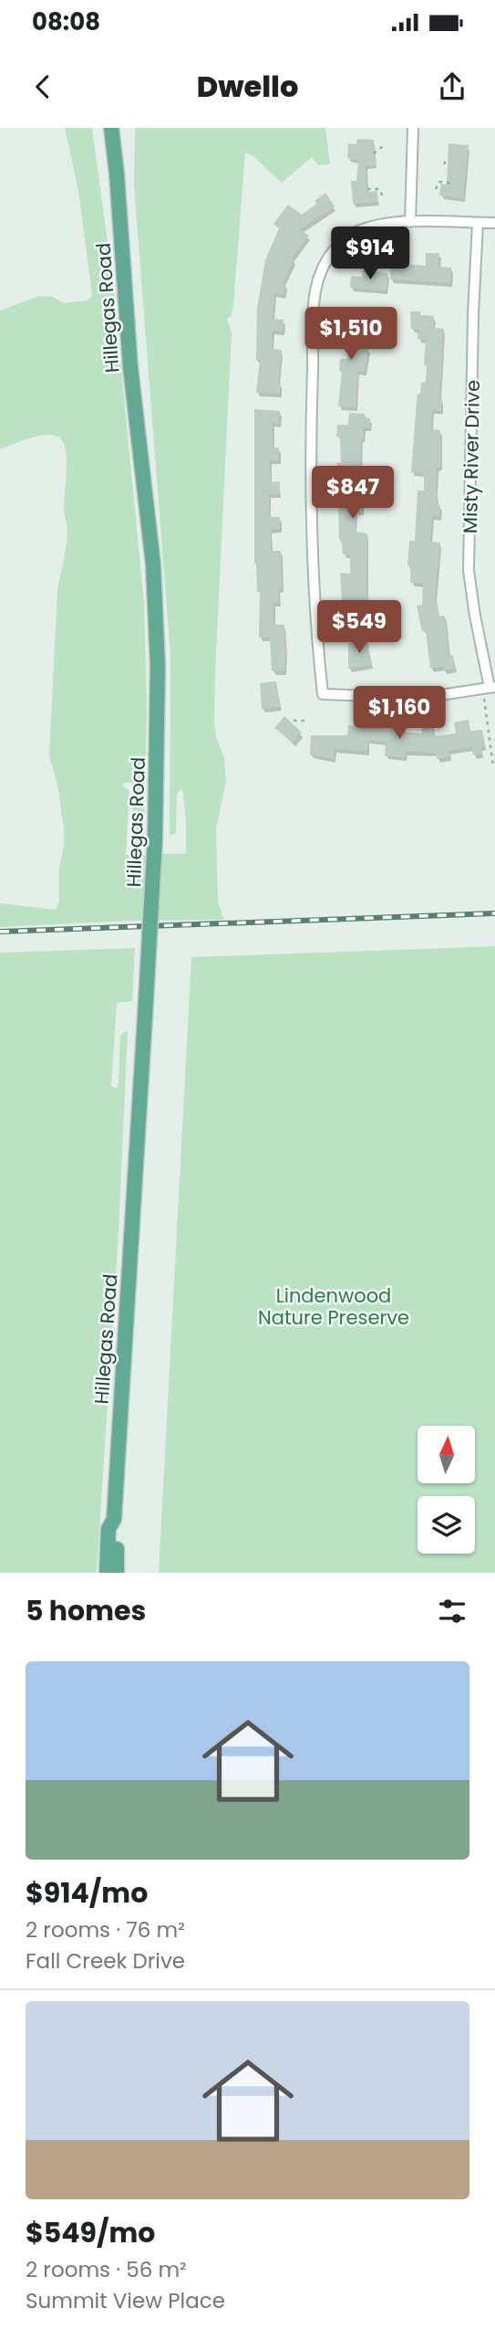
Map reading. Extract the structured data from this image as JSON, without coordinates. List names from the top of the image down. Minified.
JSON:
{"streets":{"main road":["Hillegas Road"],"street":["Misty River Drive"]},"parks":["Lindenwood Nature Preserve"],"north":"top","page":{"status":"08:08","header":"Dwello","price":["$914","$1,510","$847","$549","$1,160"],"heading":"5 homes","list":[{"name":"$914/mo","note":"2 rooms · 76 m² · Fall Creek Drive"},{"name":"$549/mo","note":"2 rooms · 56 m² · Summit View Place"}]}}
